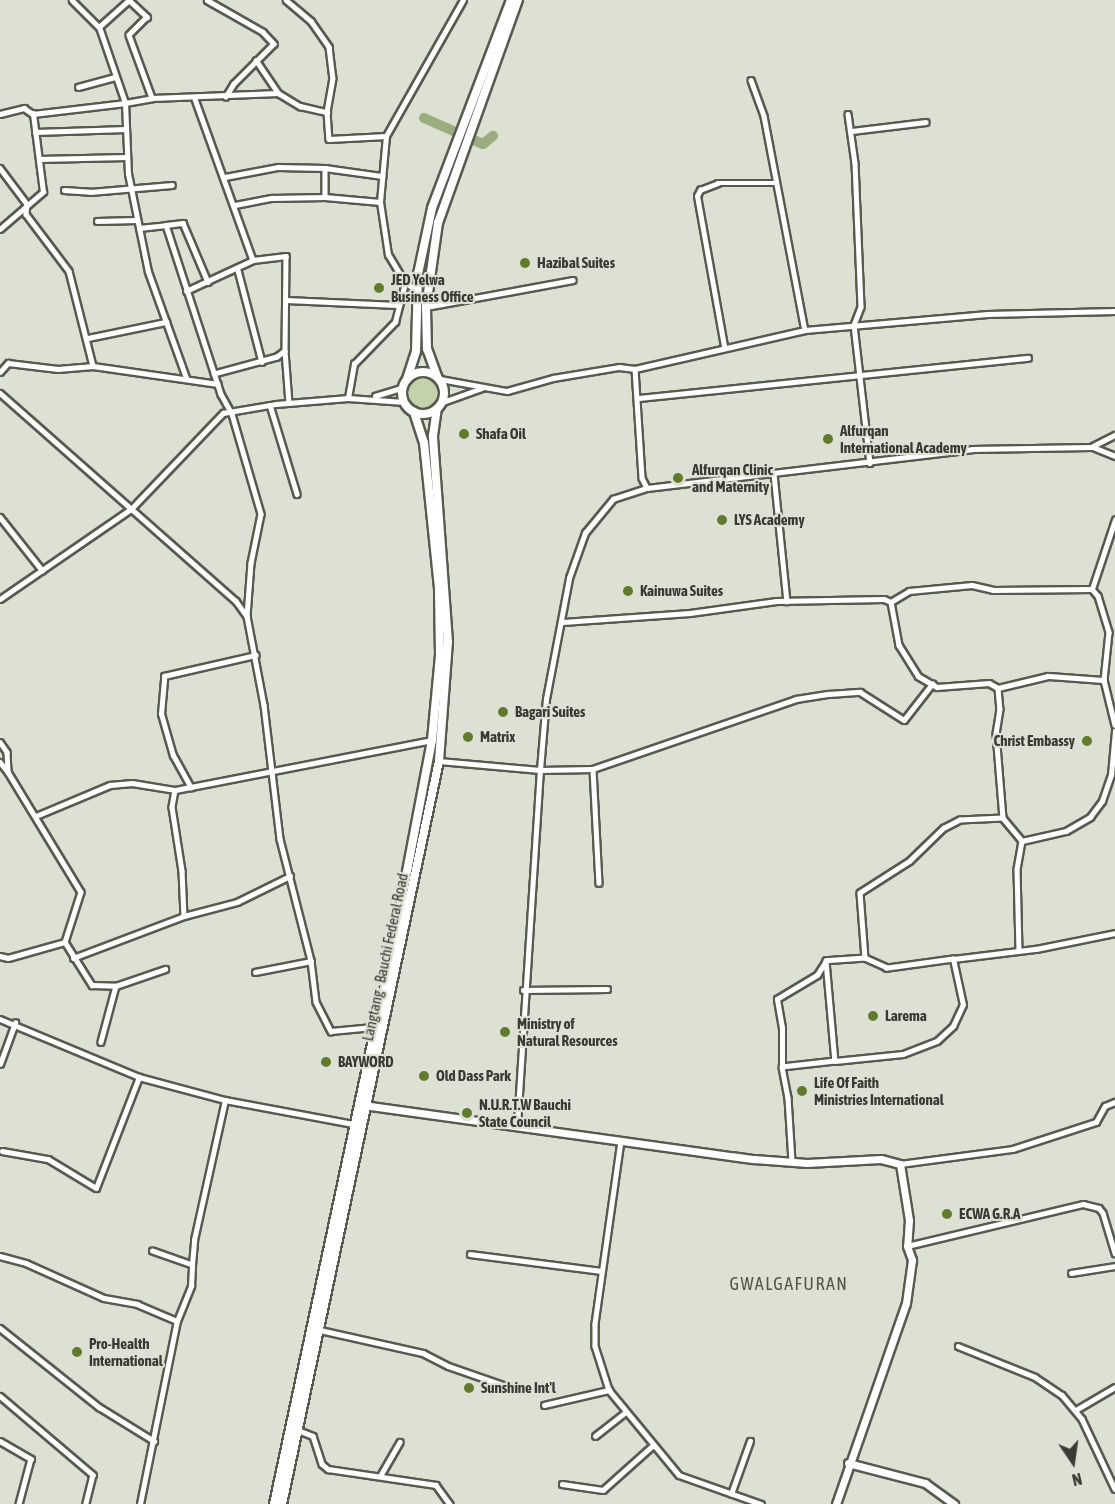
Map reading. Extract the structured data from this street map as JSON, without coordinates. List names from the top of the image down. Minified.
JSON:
{"streets":{"main road":["Langtang - Bauchi Federal Road"]},"districts":["GWALGAFURAN"],"places":["Hazibal Suites","JED Yelwa Business Office","Shafa Oil","Alfurqan International Academy","Alfurqan Clinic and Maternity","LYS Academy","Kainuwa Suites","Bagari Suites","Matrix","Christ Embassy","Larema","Ministry of Natural Resources","BAYWORD","Old Dass Park","Life Of Faith Ministries International","N.U.R.T.W Bauchi State Council","ECWA G.R.A","Pro-Health International","Sunshine Int'l"],"north":"bottom"}
